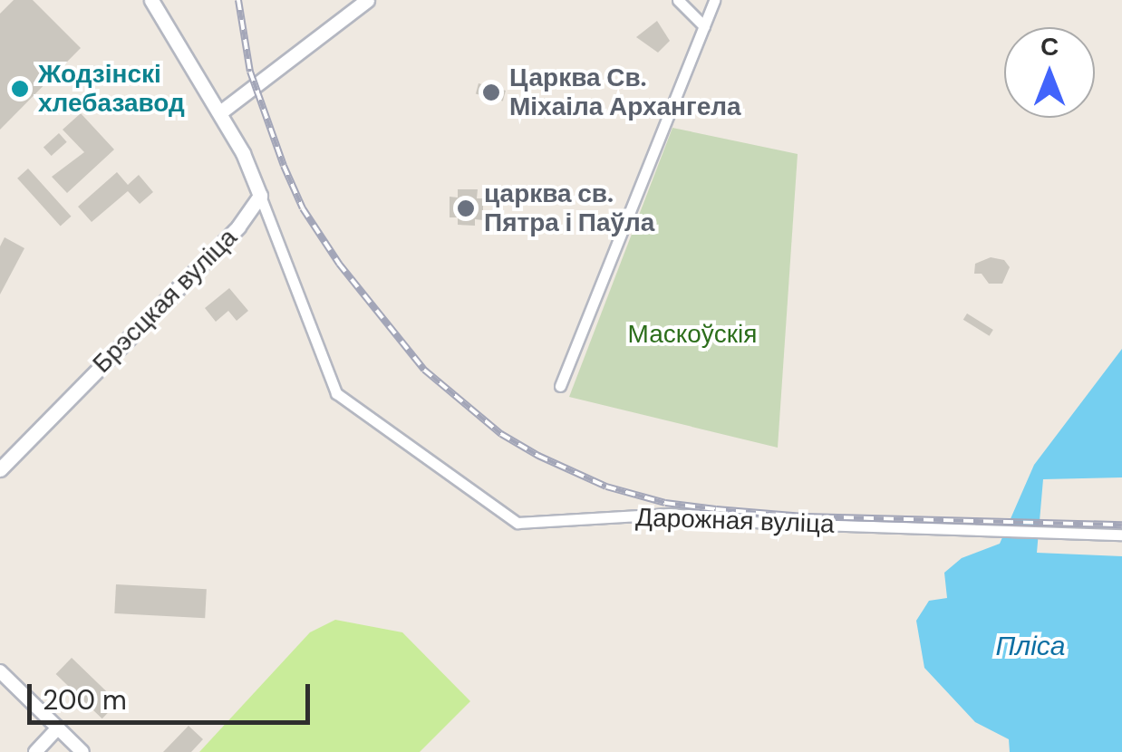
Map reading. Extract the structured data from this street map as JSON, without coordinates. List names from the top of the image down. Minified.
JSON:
{"streets":{"main road":["Брэсцкая вуліца"],"street":["Дарожная вуліца"]},"crossings":[["Брэсцкая вуліца","Дарожная вуліца"]],"water":["Пліса"],"parks":["Маскоўскія"],"places":["Жодзінскі хлебазавод","Царква Св. Міхаіла Архангела","царква св. Пятра і Паўла"],"scale_bar":"200 m","north":"top"}
